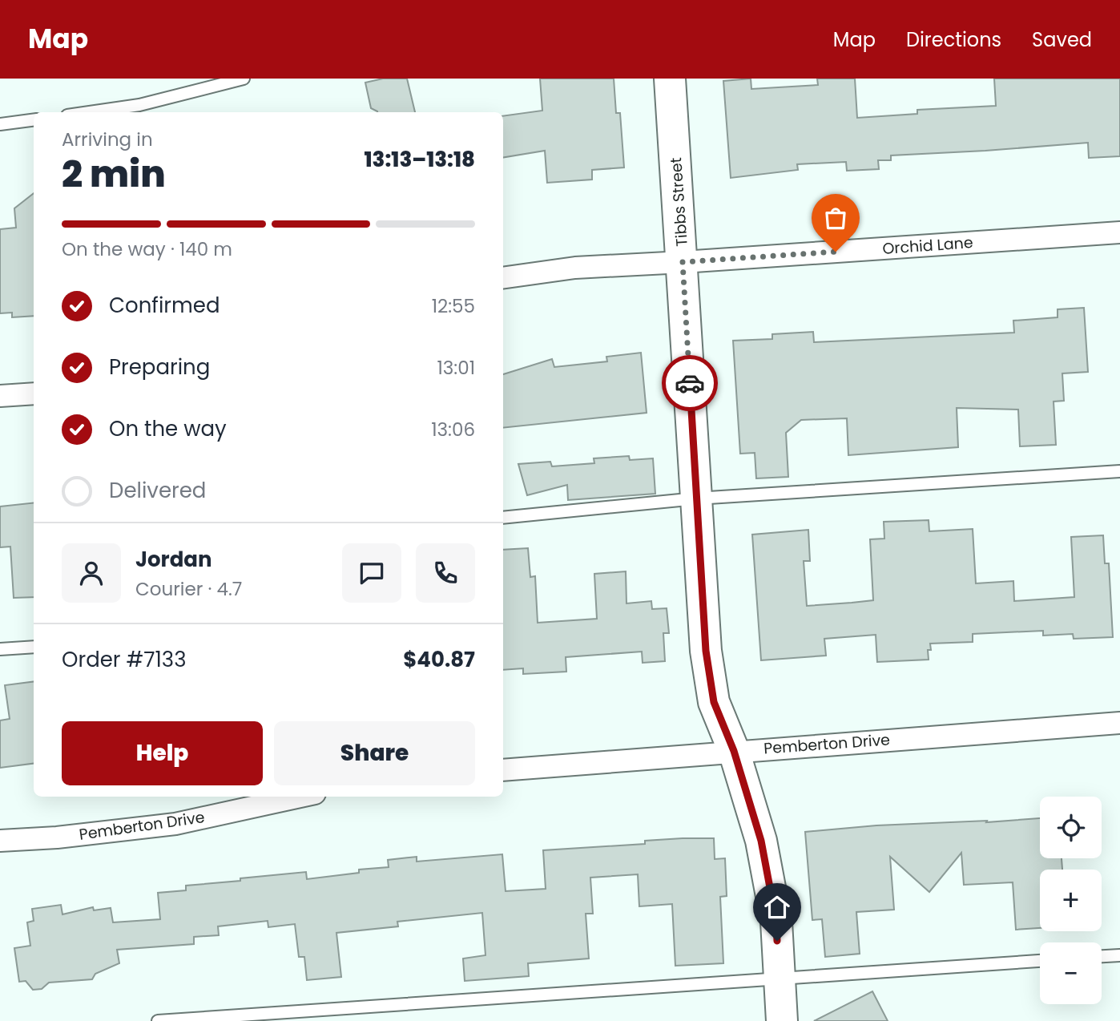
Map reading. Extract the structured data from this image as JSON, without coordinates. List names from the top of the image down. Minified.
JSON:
{"streets":{"street":["Tibbs Street","Orchid Lane","Pemberton Drive"]},"crossings":[["Tibbs Street","Orchid Lane"],["Tibbs Street","Pemberton Drive"]],"page":{"header":"Map","nav":["Map","Directions","Saved"],"heading":["2 min","Arriving in","13:13–13:18"],"panel":["Jordan","Courier · 4.7","Order #7133","$40.87"],"bar":"On the way · 140 m","list":[["Confirmed","12:55"],["Preparing","13:01"],["On the way","13:06"],"Delivered"],"buttons":["Help","Share"],"map_buttons":["+","−"]}}
